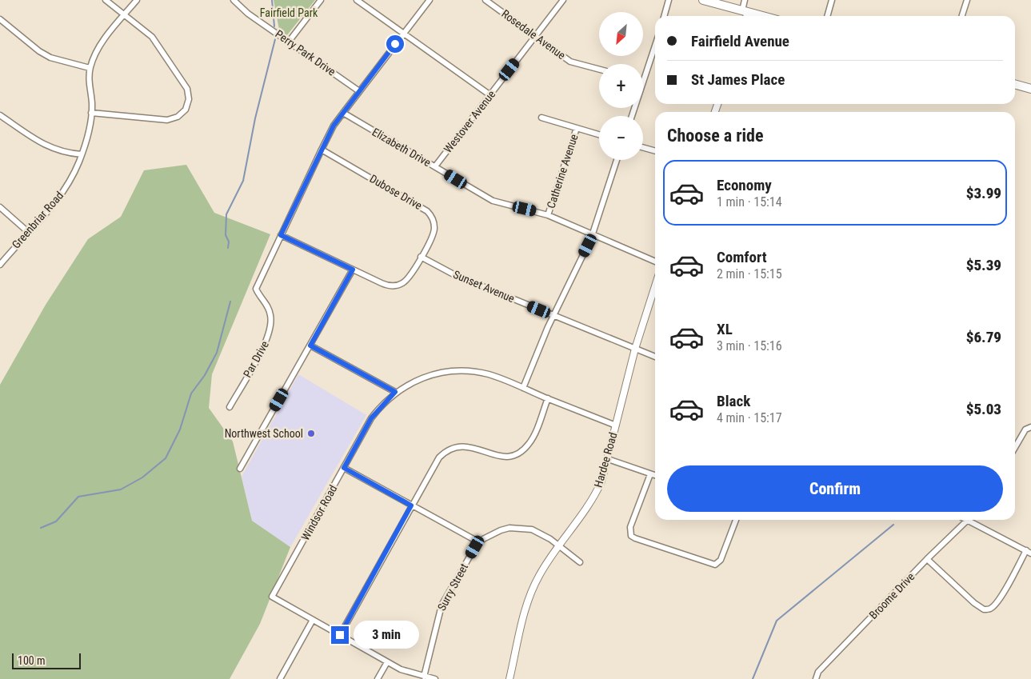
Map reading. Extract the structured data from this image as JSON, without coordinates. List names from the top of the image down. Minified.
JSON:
{"streets":{"street":["Rosedale Avenue","Perry Park Drive","Westover Avenue","Elizabeth Drive","Catherine Avenue","Dubose Drive","Greenbriar Road","Sunset Avenue","Par Drive","Hardee Road","Windsor Road","Surry Street","Broome Drive"]},"crossings":[["Rosedale Avenue","Westover Avenue"],["Westover Avenue","Elizabeth Drive"],["Elizabeth Drive","Catherine Avenue"],["Dubose Drive","Sunset Avenue"],["Dubose Drive","Par Drive"],["Sunset Avenue","Hardee Road"],["Hardee Road","Windsor Road"],["Hardee Road","Surry Street"]],"parks":["Fairfield Park"],"places":["Northwest School"],"scale_bar":"100 m","north":"bottom left","page":{"map_buttons":["+","−"],"banner":["Fairfield Avenue","St James Place"],"heading":"Choose a ride","list":[{"name":"Economy","note":"1 min · 15:14","value":"$3.99"},{"name":"Comfort","note":"2 min · 15:15","value":"$5.39"},{"name":"XL","note":"3 min · 15:16","value":"$6.79"},{"name":"Black","note":"4 min · 15:17","value":"$5.03"}],"buttons":"Confirm","bubble":"3 min","scale":"100 m"}}
